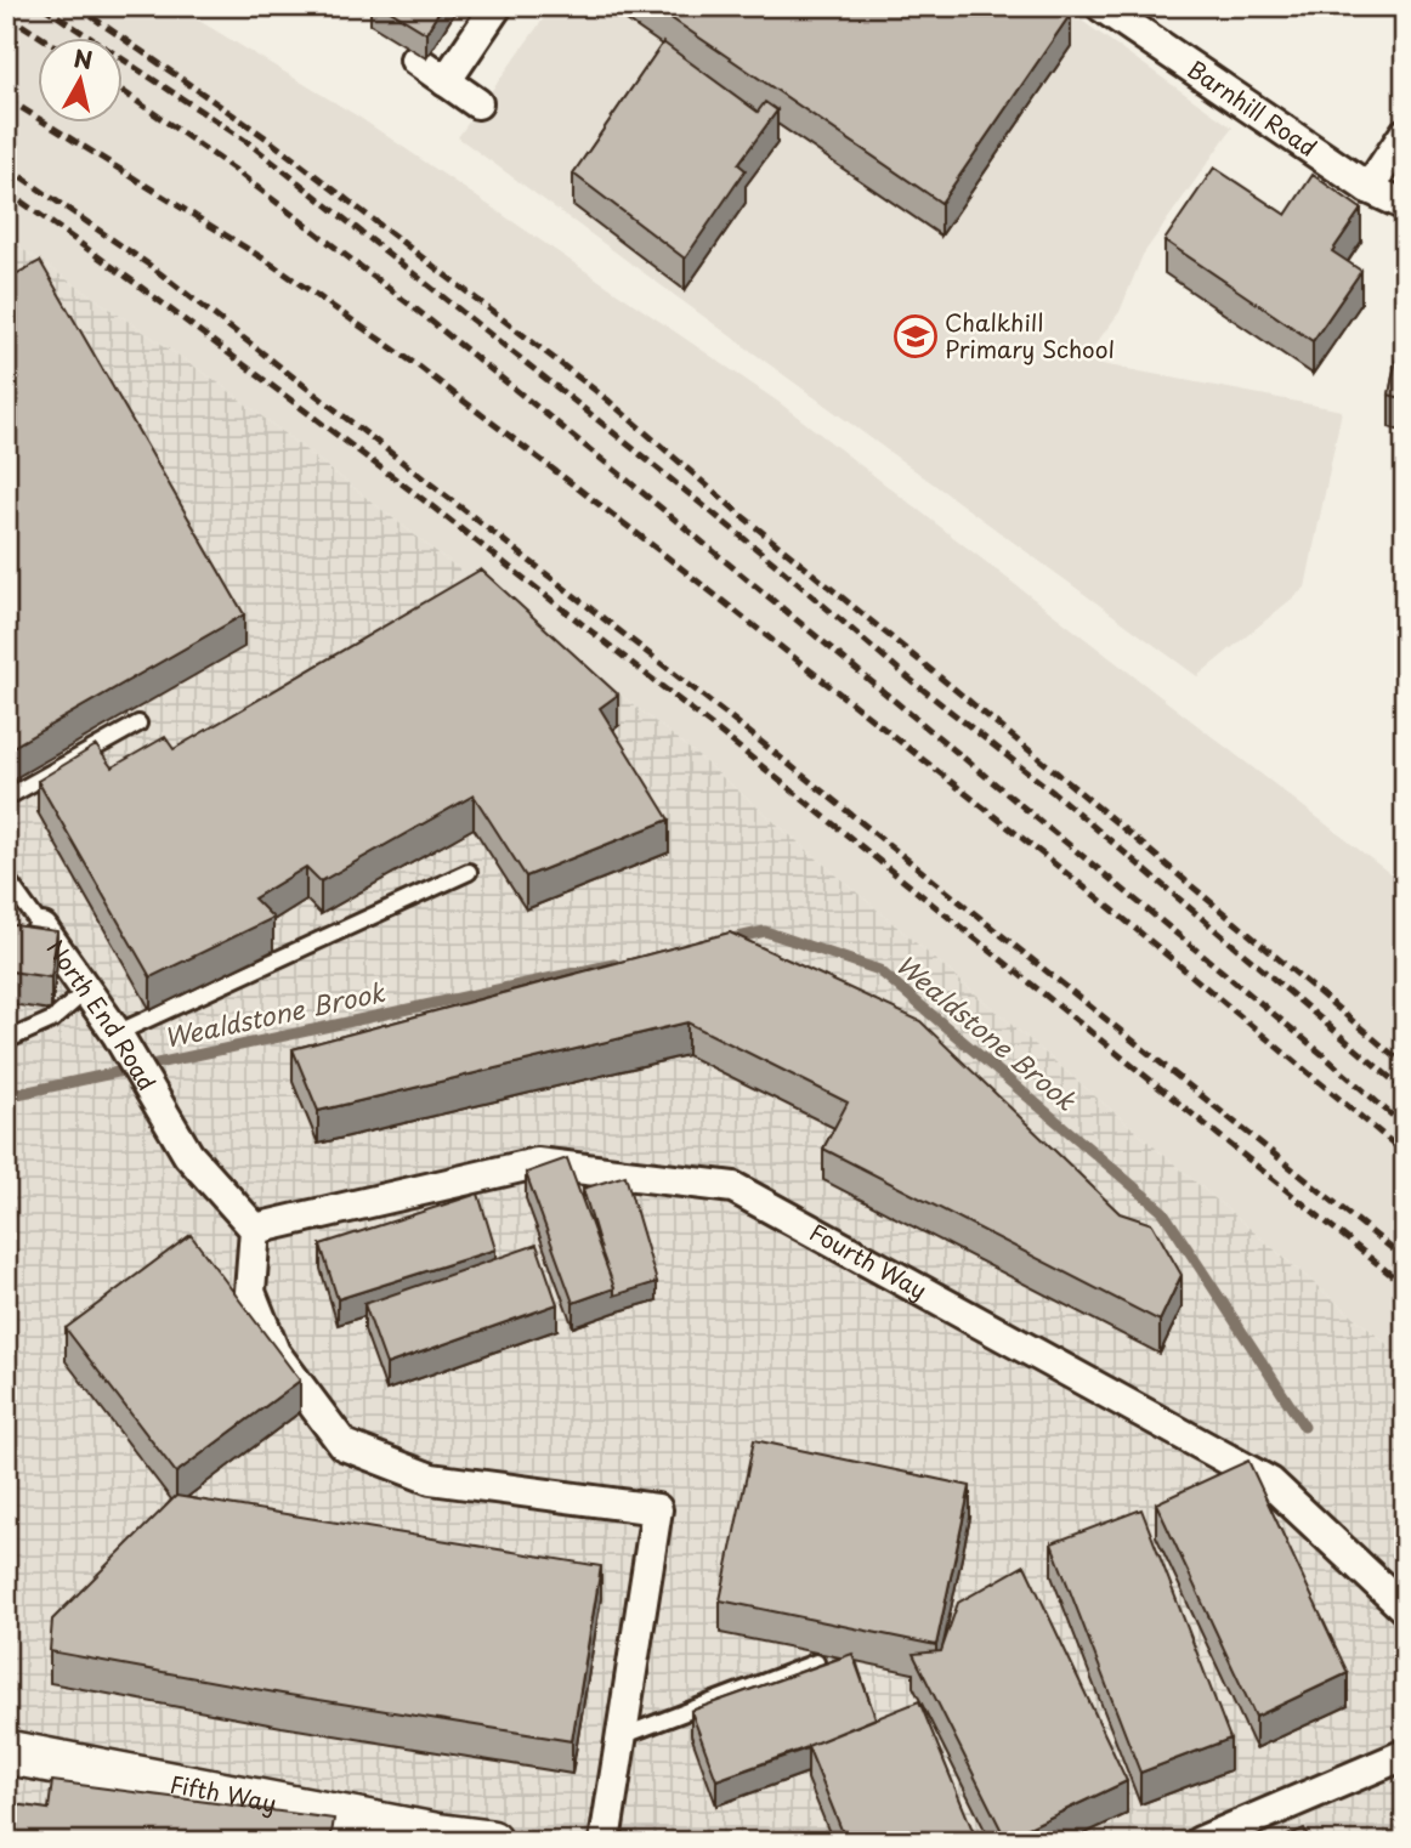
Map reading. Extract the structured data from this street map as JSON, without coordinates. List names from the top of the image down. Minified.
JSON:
{"streets":{"main road":["Fifth Way"],"street":["Barnhill Road","North End Road","Fourth Way"]},"crossings":[["North End Road","Fourth Way"]],"water":["Wealdstone Brook"],"places":{"school or university":["Chalkhill Primary School"]},"north":"top"}
